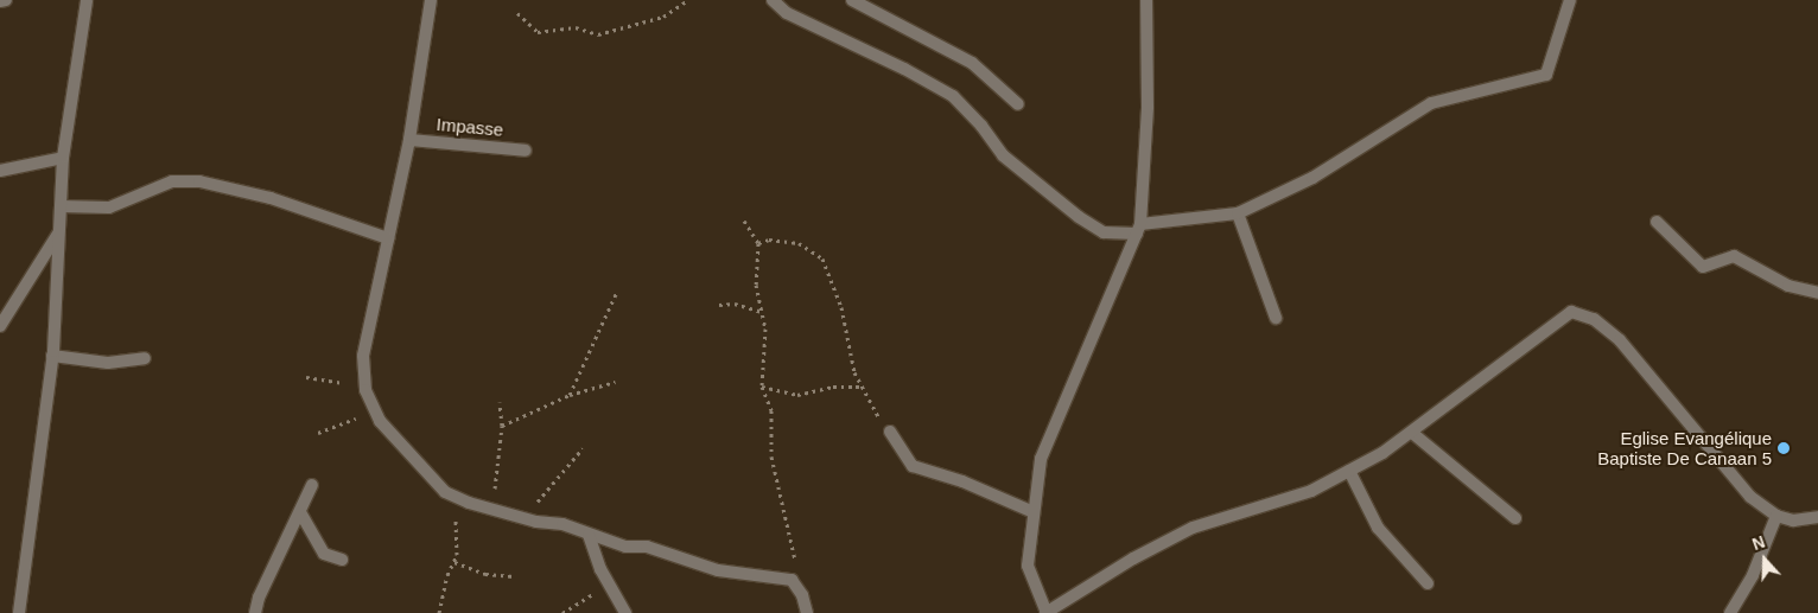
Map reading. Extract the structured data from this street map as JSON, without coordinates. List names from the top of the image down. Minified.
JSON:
{"streets":{"street":["Impasse"]},"places":["Eglise Evangélique Baptiste De Canaan 5"],"north":"top"}
